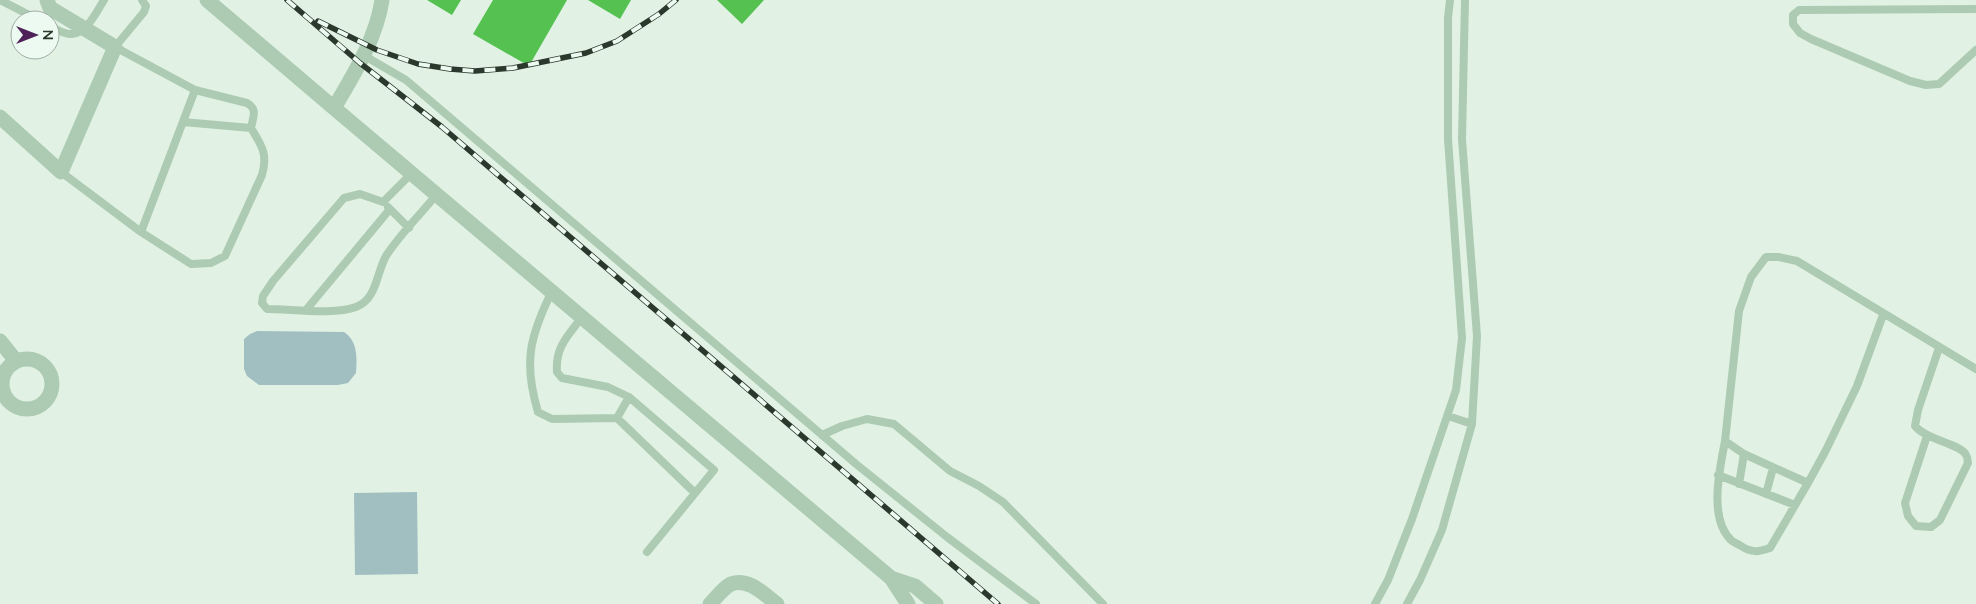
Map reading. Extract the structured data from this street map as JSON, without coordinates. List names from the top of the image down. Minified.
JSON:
{"north":"right"}
